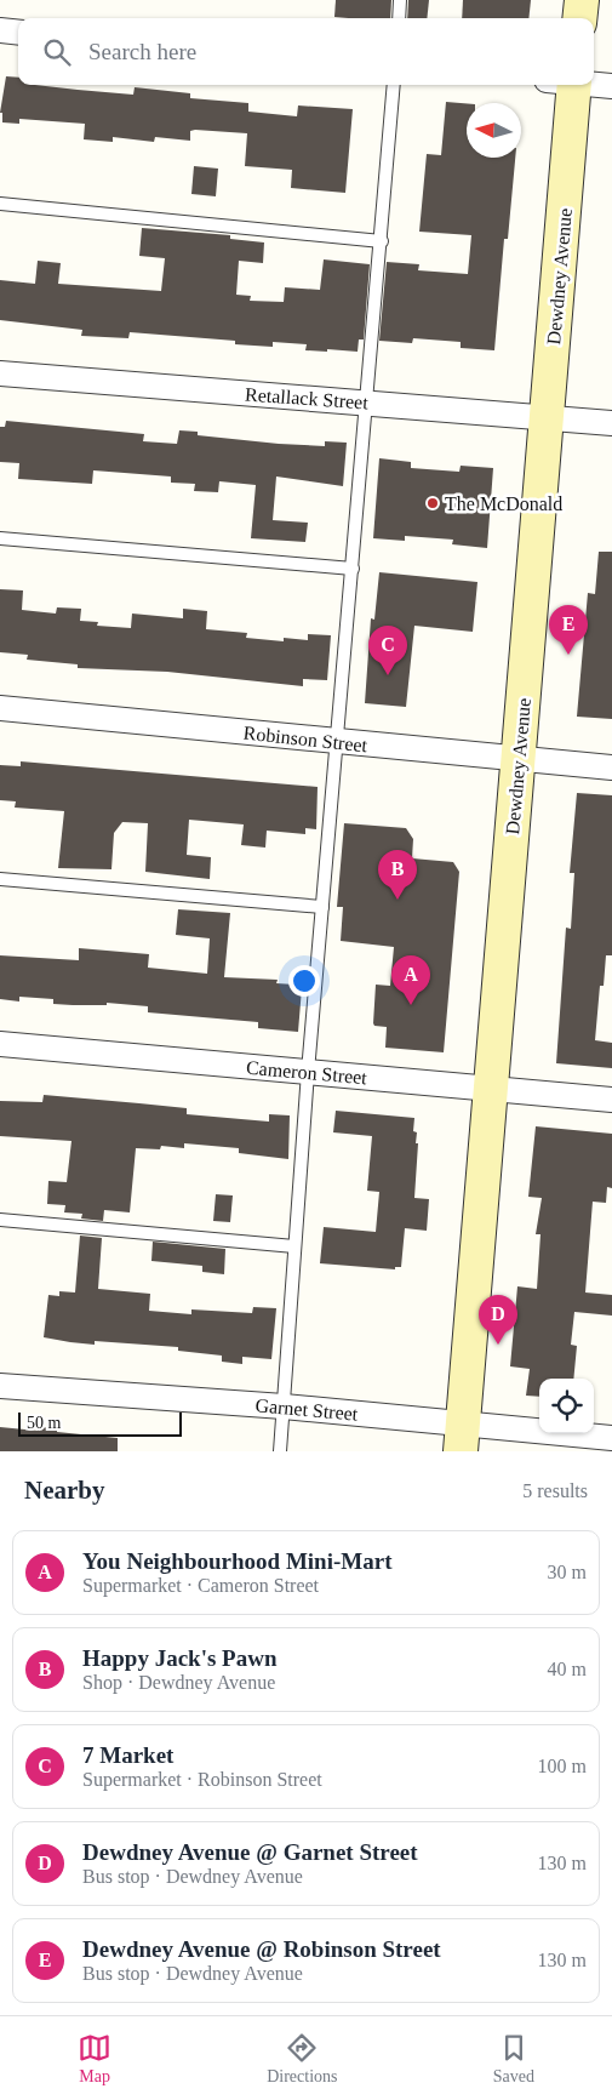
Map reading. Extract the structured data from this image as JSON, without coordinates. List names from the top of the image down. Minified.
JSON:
{"streets":{"main road":["Dewdney Avenue"],"street":["Retallack Street","Robinson Street","Cameron Street","Garnet Street"]},"crossings":[["Dewdney Avenue","Retallack Street"],["Dewdney Avenue","Robinson Street"],["Dewdney Avenue","Cameron Street"],["Dewdney Avenue","Garnet Street"]],"places":["The McDonald"],"scale_bar":"50 m","north":"left","page":{"search":"Search here","pins":["E","C","B","A","D"],"scale":"50 m","heading":["Nearby","5 results"],"list":[{"mark":"A","name":"You Neighbourhood Mini-Mart","note":"Supermarket · Cameron Street","value":"30 m"},{"mark":"B","name":"Happy Jack's Pawn","note":"Shop · Dewdney Avenue","value":"40 m"},{"mark":"C","name":"7 Market","note":"Supermarket · Robinson Street","value":"100 m"},{"mark":"D","name":"Dewdney Avenue @ Garnet Street","note":"Bus stop · Dewdney Avenue","value":"130 m"},{"mark":"E","name":"Dewdney Avenue @ Robinson Street","note":"Bus stop · Dewdney Avenue","value":"130 m"}],"nav":["Map","Directions","Saved"]}}
